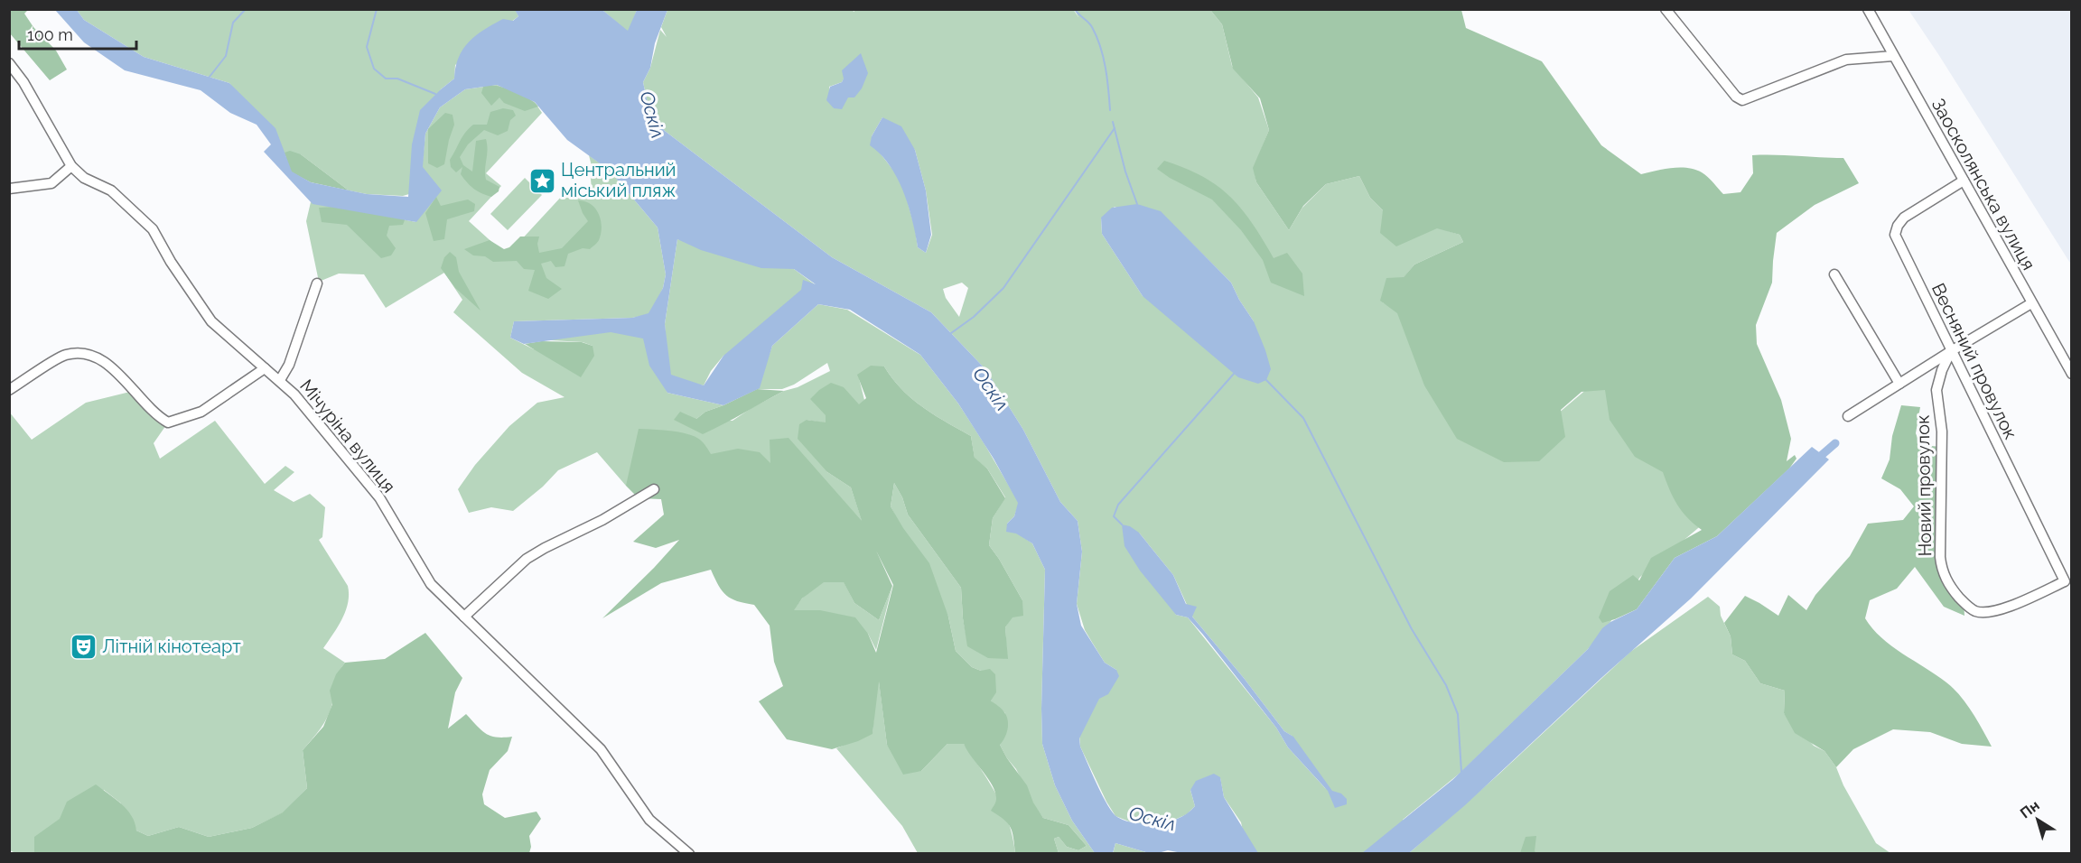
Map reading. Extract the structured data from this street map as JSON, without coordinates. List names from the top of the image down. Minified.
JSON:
{"streets":{"street":["Заосколянська вулиця","Весняний провулок","Мічуріна вулиця","Новий провулок"]},"crossings":[["Заосколянська вулиця","Весняний провулок"],["Весняний провулок","Новий провулок"]],"water":["Оскіл"],"places":{"place":["Центральний міський пляж"],"theatre":["Літній кінотеарт"]},"scale_bar":"100 m","north":"top left"}
